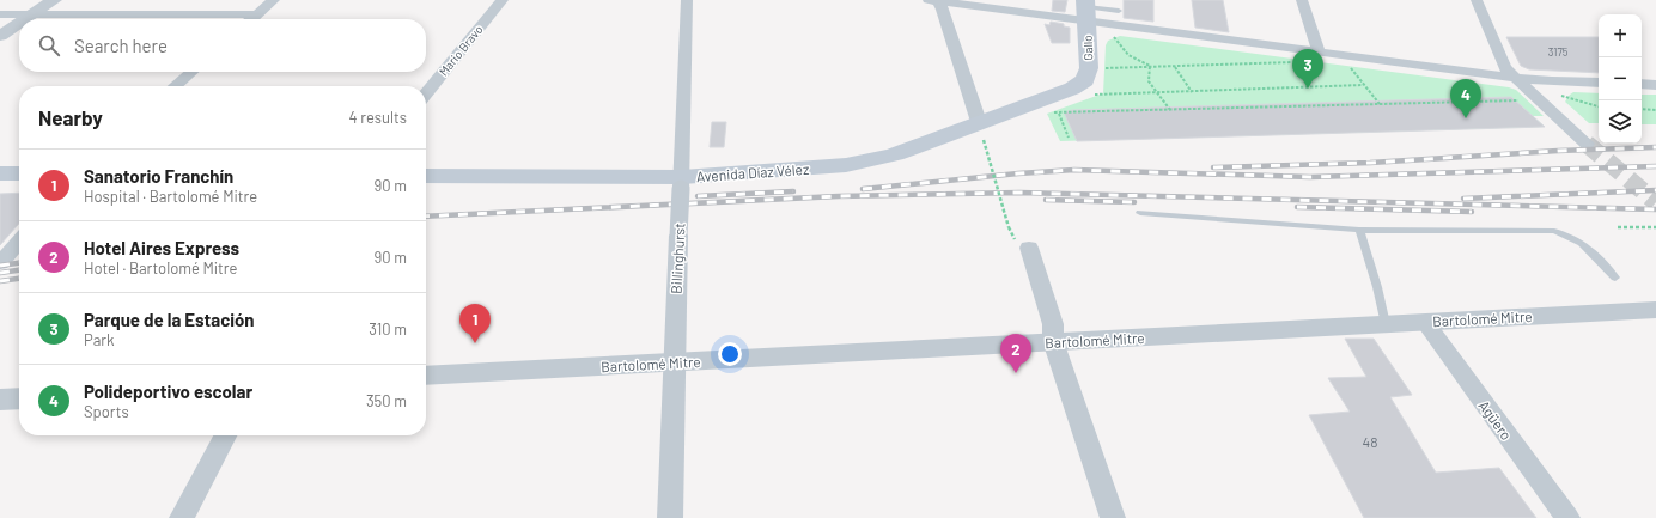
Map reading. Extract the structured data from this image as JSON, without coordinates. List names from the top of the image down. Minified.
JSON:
{"streets":{"main road":["Gallo","Avenida Díaz Vélez"],"street":["Mario Bravo","Billinghurst","Bartolomé Mitre","Agüero"]},"crossings":[["Gallo","Avenida Díaz Vélez"],["Avenida Díaz Vélez","Billinghurst"],["Billinghurst","Bartolomé Mitre"],["Bartolomé Mitre","Agüero"]],"house_numbers":["3175","48"],"page":{"map_buttons":["+","−"],"search":"Search here","pins":["3","4","1","2"],"heading":["Nearby","4 results"],"list":[{"mark":"1","name":"Sanatorio Franchín","note":"Hospital · Bartolomé Mitre","value":"90 m"},{"mark":"2","name":"Hotel Aires Express","note":"Hotel · Bartolomé Mitre","value":"90 m"},{"mark":"3","name":"Parque de la Estación","note":"Park","value":"310 m"},{"mark":"4","name":"Polideportivo escolar","note":"Sports","value":"350 m"}]}}
